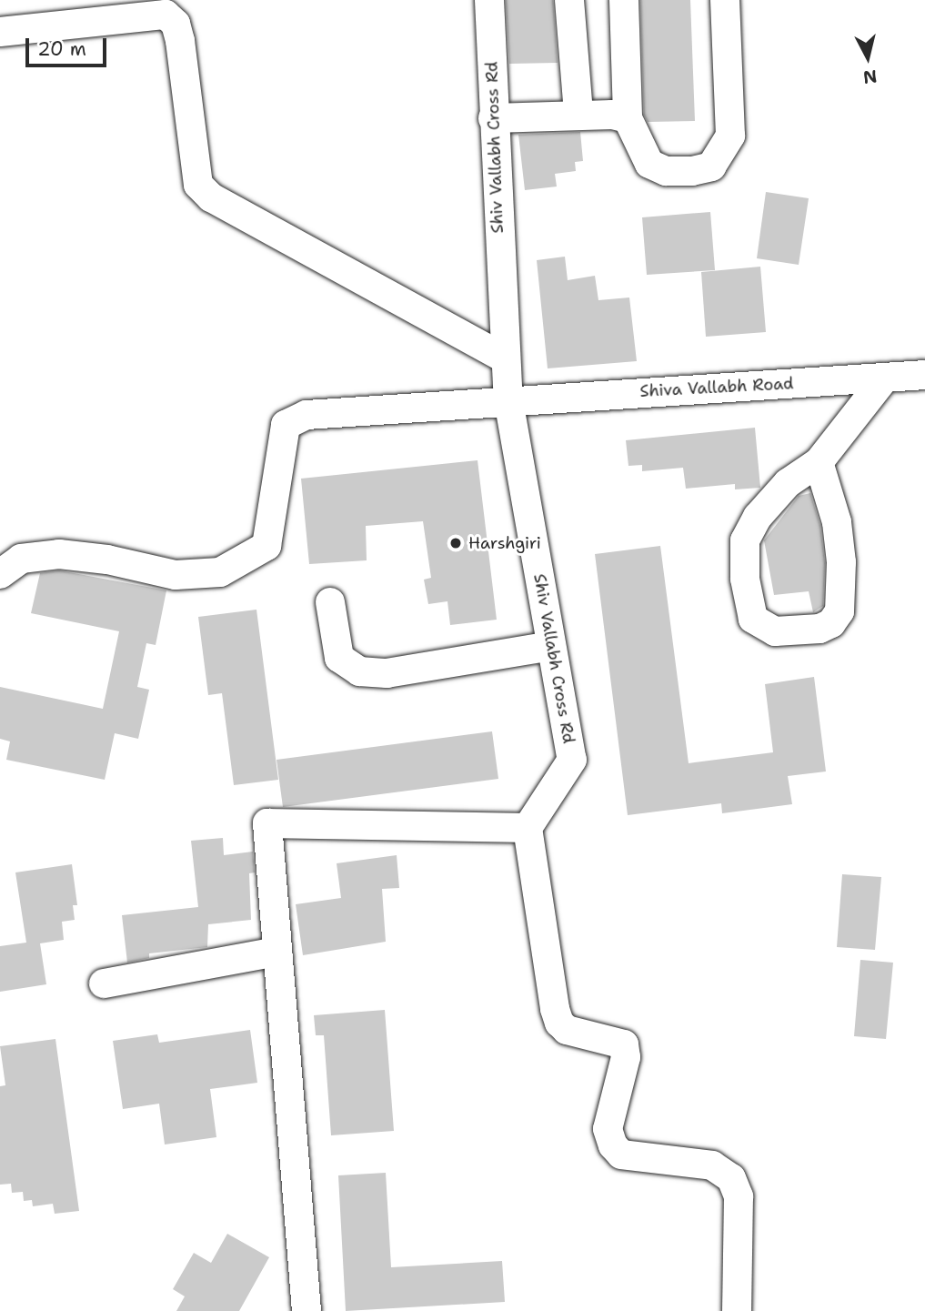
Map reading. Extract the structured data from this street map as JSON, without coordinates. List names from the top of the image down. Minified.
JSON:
{"streets":{"street":["Shiv Vallabh Cross Rd","Shiva Vallabh Road"]},"crossings":[["Shiv Vallabh Cross Rd","Shiva Vallabh Road"]],"places":["Harshgiri"],"scale_bar":"20 m","north":"bottom"}
